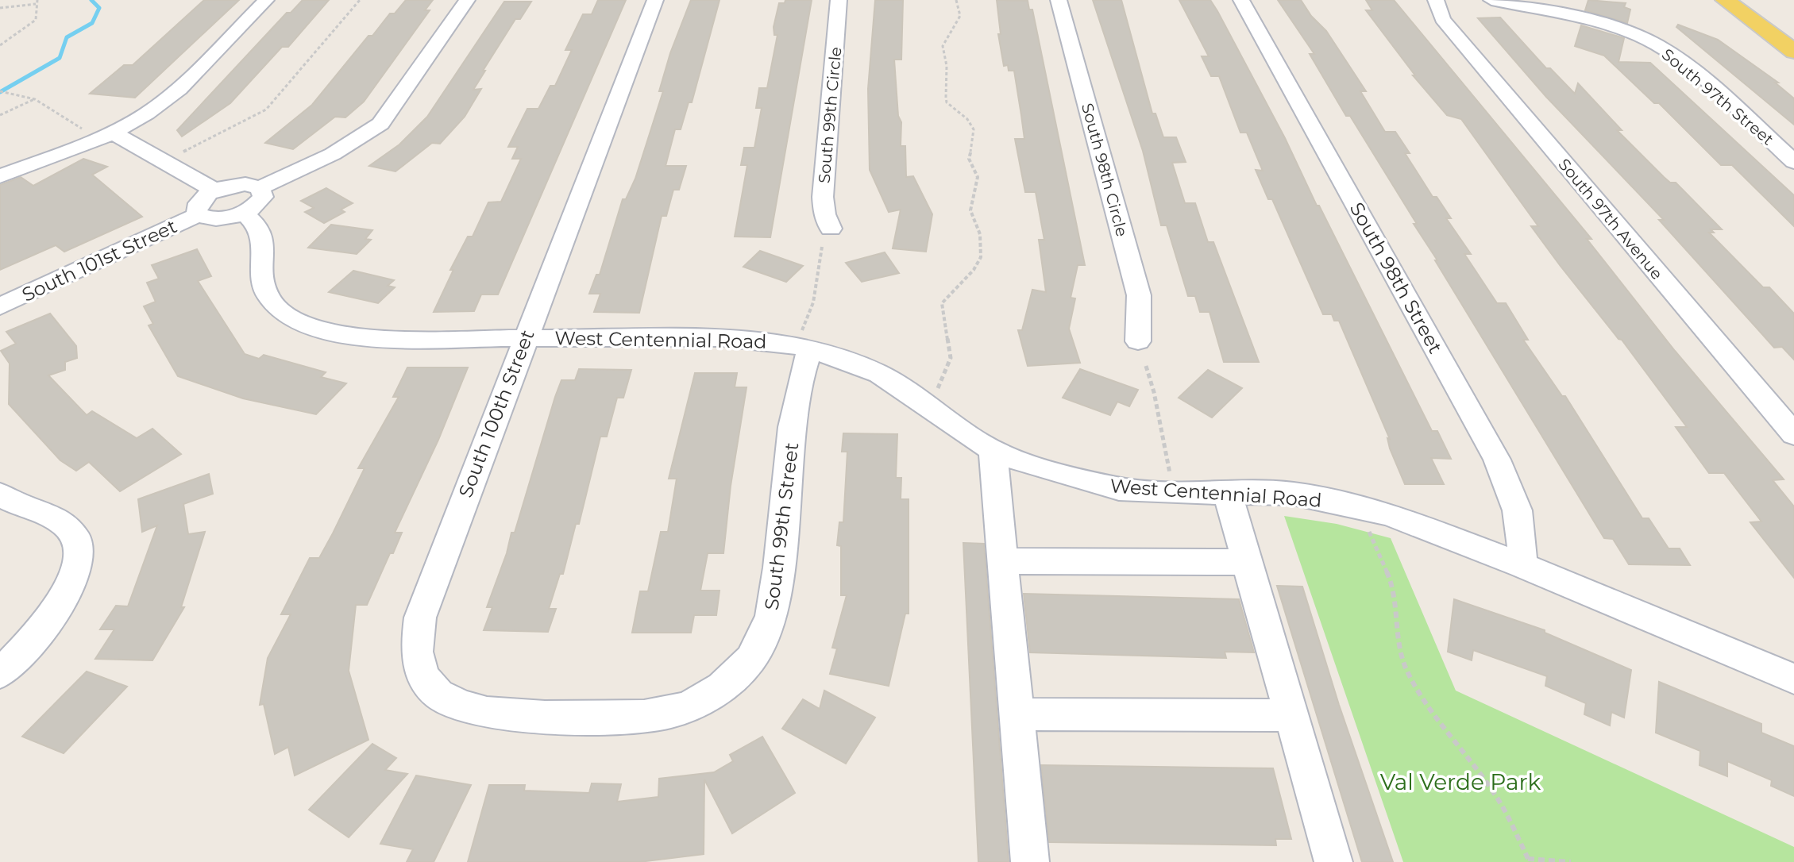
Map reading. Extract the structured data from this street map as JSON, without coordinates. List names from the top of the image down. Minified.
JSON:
{"streets":{"street":["South 97th Street","South 99th Circle","South 98th Circle","South 97th Avenue","South 101st Street","South 98th Street","West Centennial Road","South 100th Street","South 99th Street"]},"crossings":[["South 101st Street","West Centennial Road"],["South 98th Street","West Centennial Road"],["West Centennial Road","South 100th Street"],["West Centennial Road","South 99th Street"],["South 100th Street","South 99th Street"]],"parks":["Val Verde Park"]}
